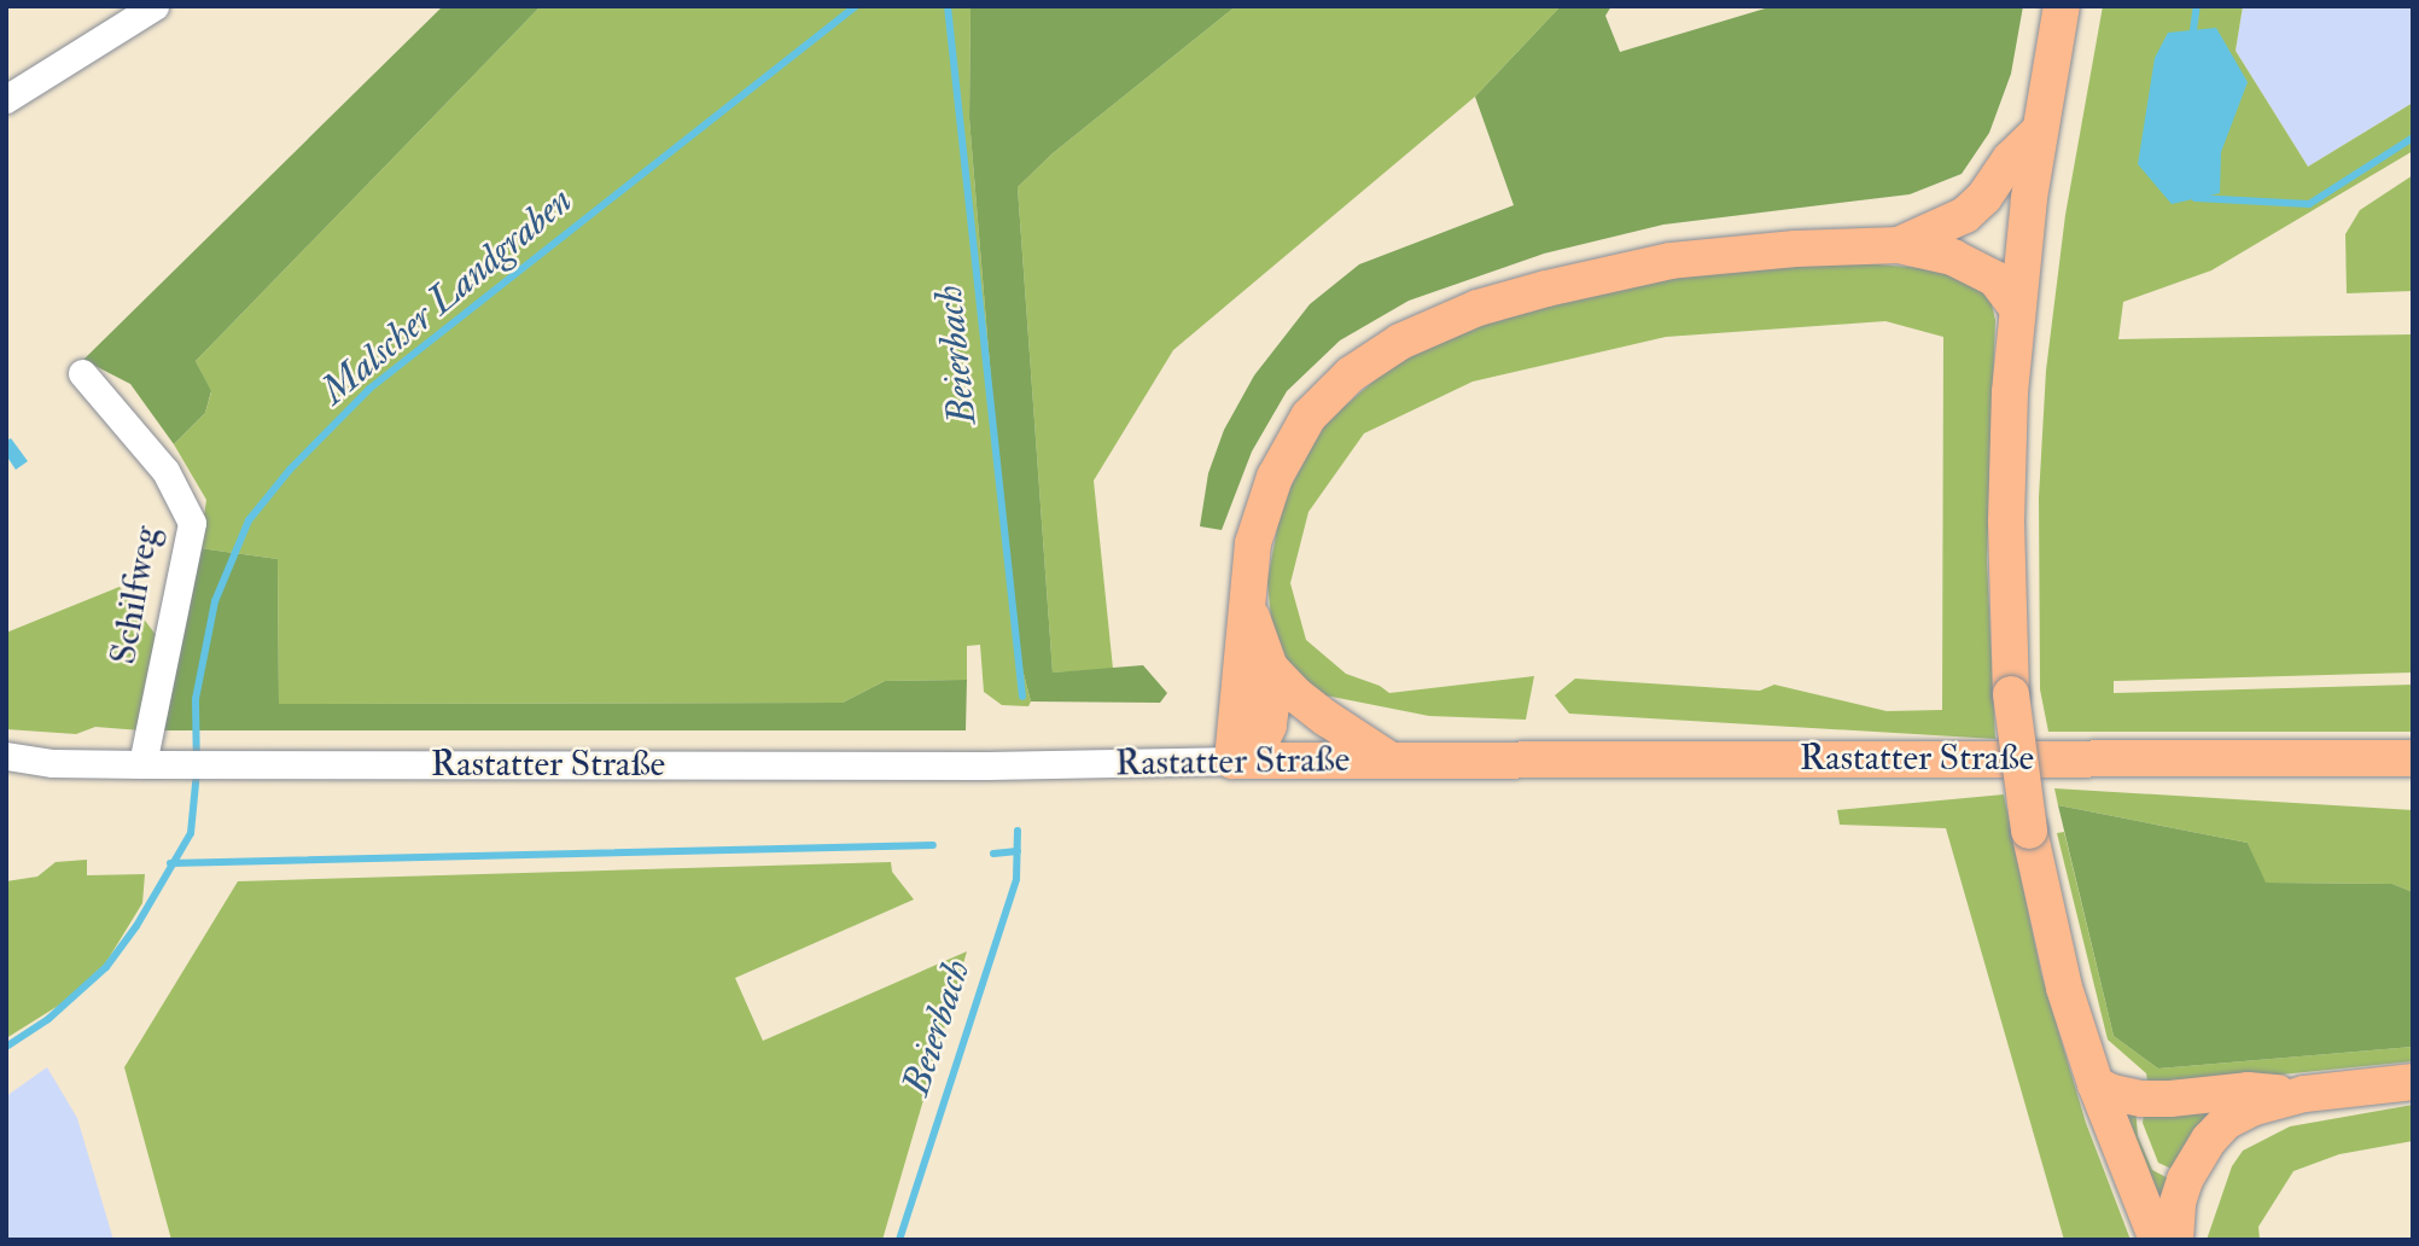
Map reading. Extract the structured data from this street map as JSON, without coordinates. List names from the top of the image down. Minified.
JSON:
{"streets":{"main road":["Rastatter Straße"],"street":["Schilfweg"]},"crossings":[["Schilfweg","Rastatter Straße"]],"water":["Malscher Landgraben","Beierbach"]}
